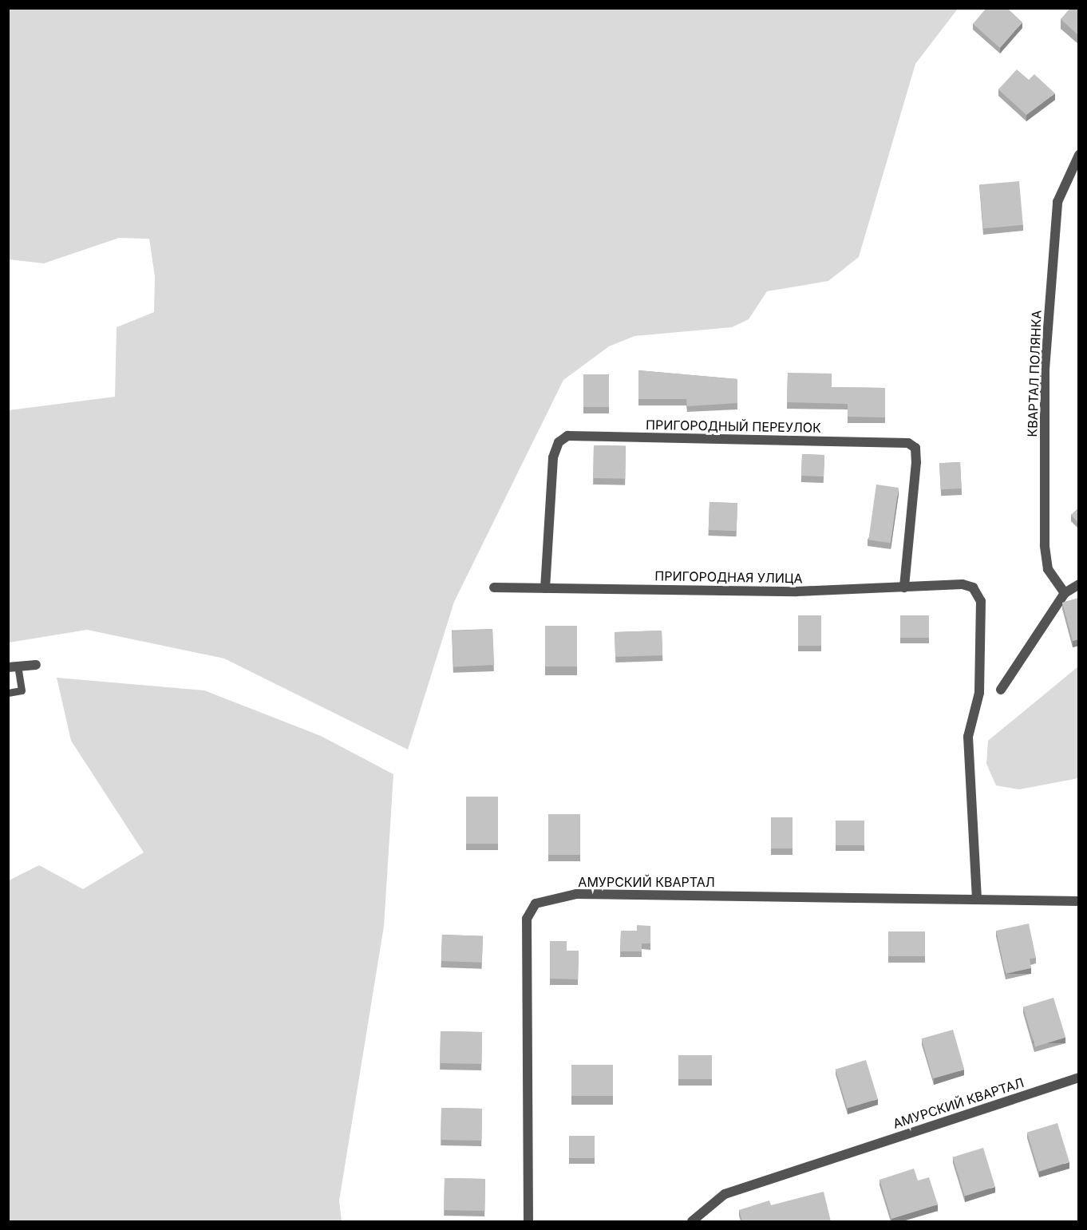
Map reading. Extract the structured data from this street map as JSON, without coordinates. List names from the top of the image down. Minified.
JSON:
{"streets":{"street":["КВАРТАЛ ПОЛЯНКА","ПРИГОРОДНЫЙ ПЕРЕУЛОК","ПРИГОРОДНАЯ УЛИЦА","АМУРСКИЙ КВАРТАЛ"]},"crossings":[["ПРИГОРОДНЫЙ ПЕРЕУЛОК","ПРИГОРОДНАЯ УЛИЦА"],["ПРИГОРОДНАЯ УЛИЦА","АМУРСКИЙ КВАРТАЛ"]]}
